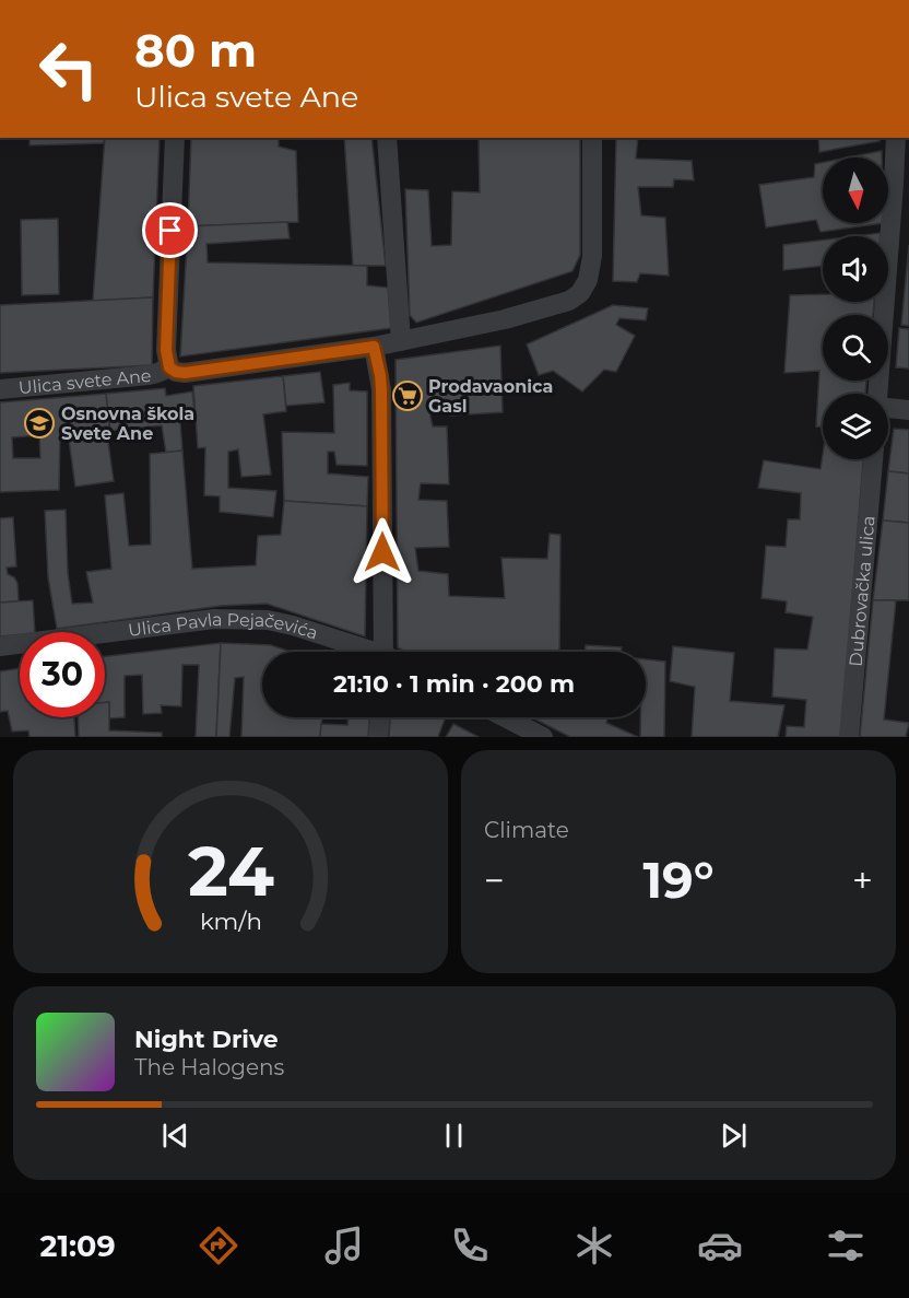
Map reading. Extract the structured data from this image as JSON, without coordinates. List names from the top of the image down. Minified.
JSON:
{"streets":{"street":["Ulica svete Ane","Dubrovačka ulica","Ulica Pavla Pejačevića"]},"places":{"supermarket":["Prodavaonica Gasl"],"school or university":["Osnovna škola Svete Ane"]},"north":"bottom","page":{"turn":["80 m","Ulica svete Ane"],"limit":"30","trip":"21:10 · 1 min · 200 m","tile":"Climate","heat":["−","19°","+"],"song":["Night Drive","The Halogens"],"tabs":"21:09","gauge":["24","km/h"]}}
